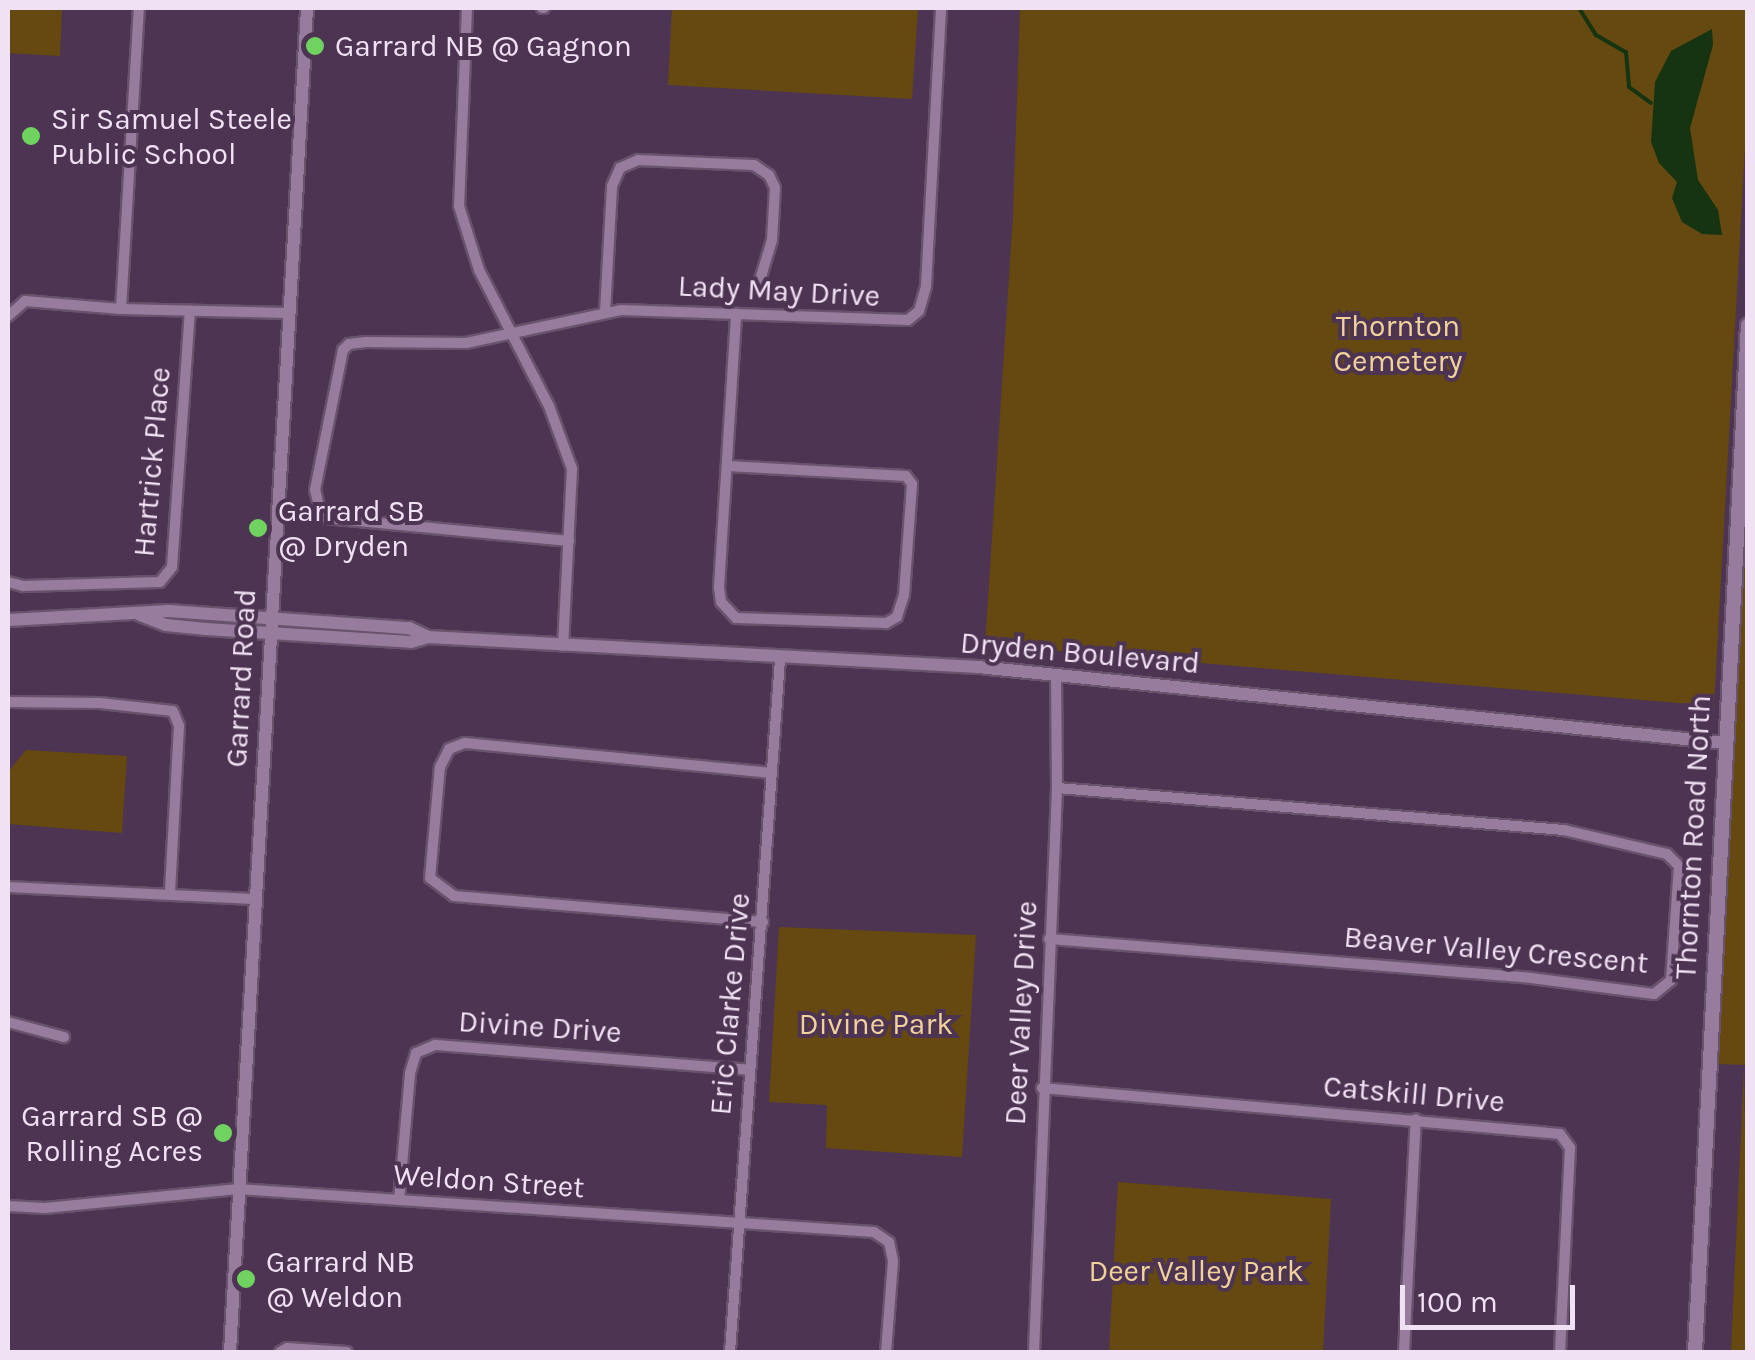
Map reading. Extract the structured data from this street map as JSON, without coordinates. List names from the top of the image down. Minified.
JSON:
{"streets":{"main road":["Thornton Road North"],"street":["Lady May Drive","Hartrick Place","Dryden Boulevard","Garrard Road","Beaver Valley Crescent","Eric Clarke Drive","Deer Valley Drive","Divine Drive","Catskill Drive","Weldon Street"]},"crossings":[["Dryden Boulevard","Garrard Road"],["Dryden Boulevard","Thornton Road North"],["Dryden Boulevard","Eric Clarke Drive"],["Dryden Boulevard","Deer Valley Drive"],["Garrard Road","Weldon Street"],["Beaver Valley Crescent","Deer Valley Drive"],["Eric Clarke Drive","Divine Drive"],["Eric Clarke Drive","Weldon Street"],["Deer Valley Drive","Catskill Drive"],["Divine Drive","Weldon Street"]],"parks":["Thornton Cemetery","Divine Park","Deer Valley Park"],"places":["Garrard NB @ Gagnon","Sir Samuel Steele Public School","Garrard SB @ Dryden","Garrard SB @ Rolling Acres","Garrard NB @ Weldon"],"scale_bar":"100 m"}
